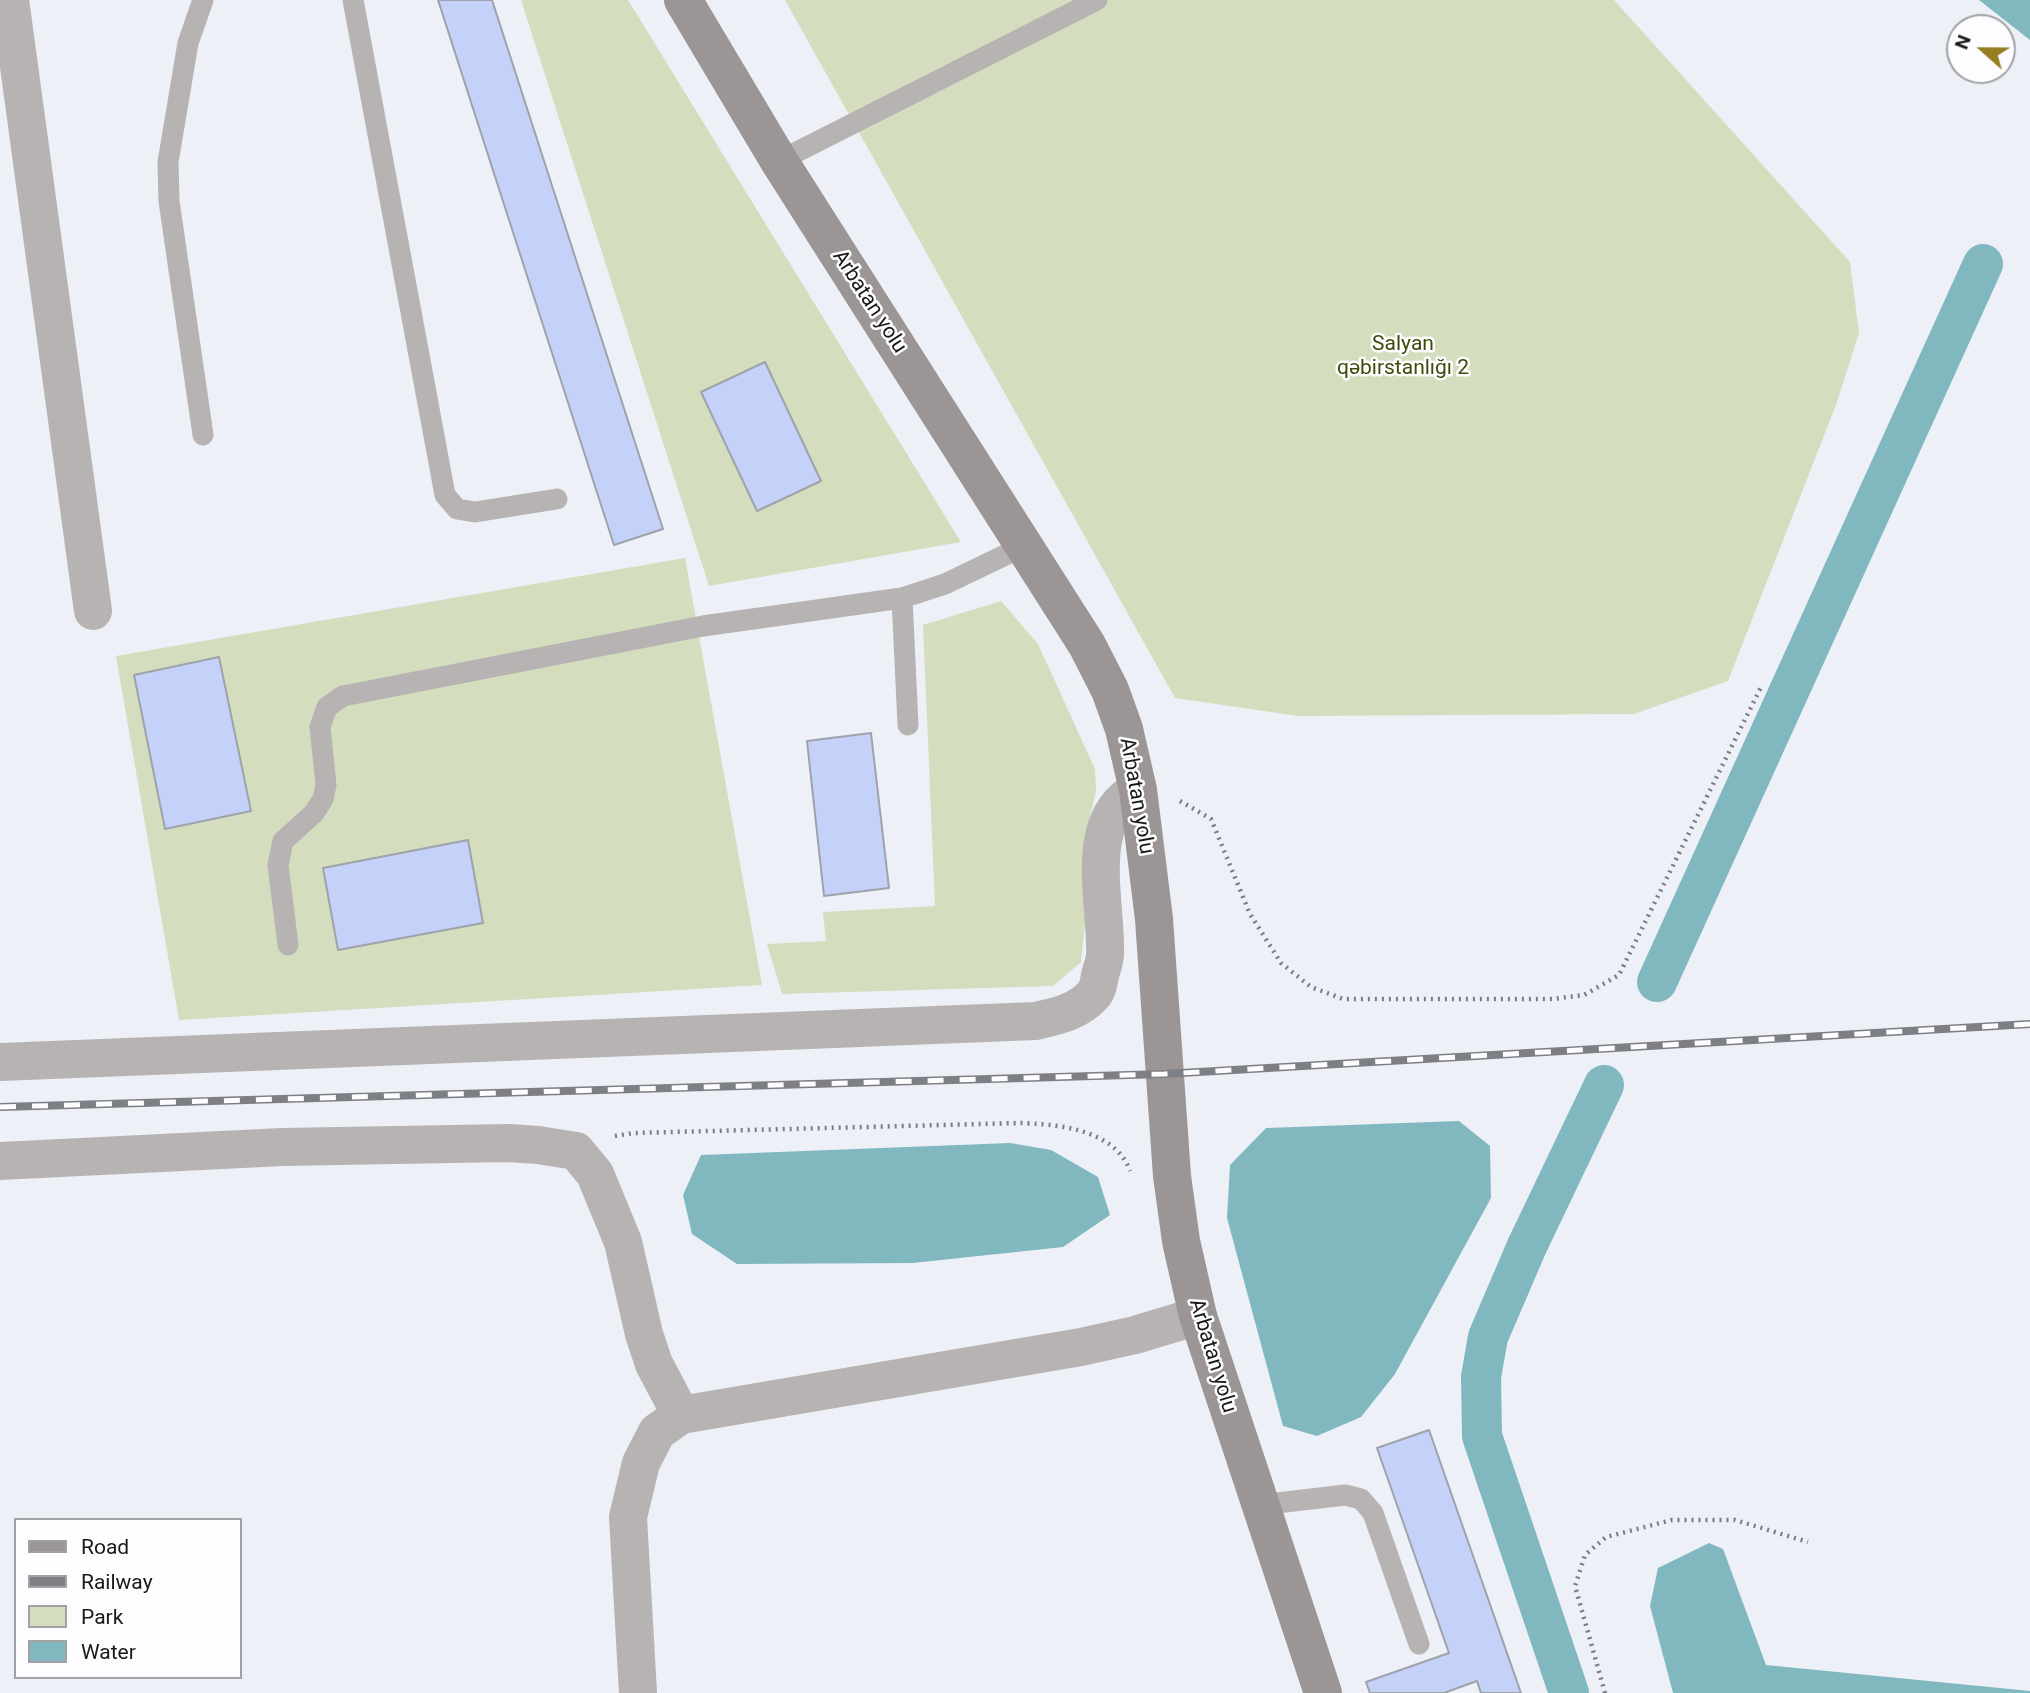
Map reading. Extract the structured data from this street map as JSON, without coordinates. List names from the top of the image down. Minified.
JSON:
{"streets":{"main road":["Arbatan yolu"]},"parks":["Salyan qəbirstanlığı 2"],"legend":["Road","Railway","Park","Water"],"north":"left"}
